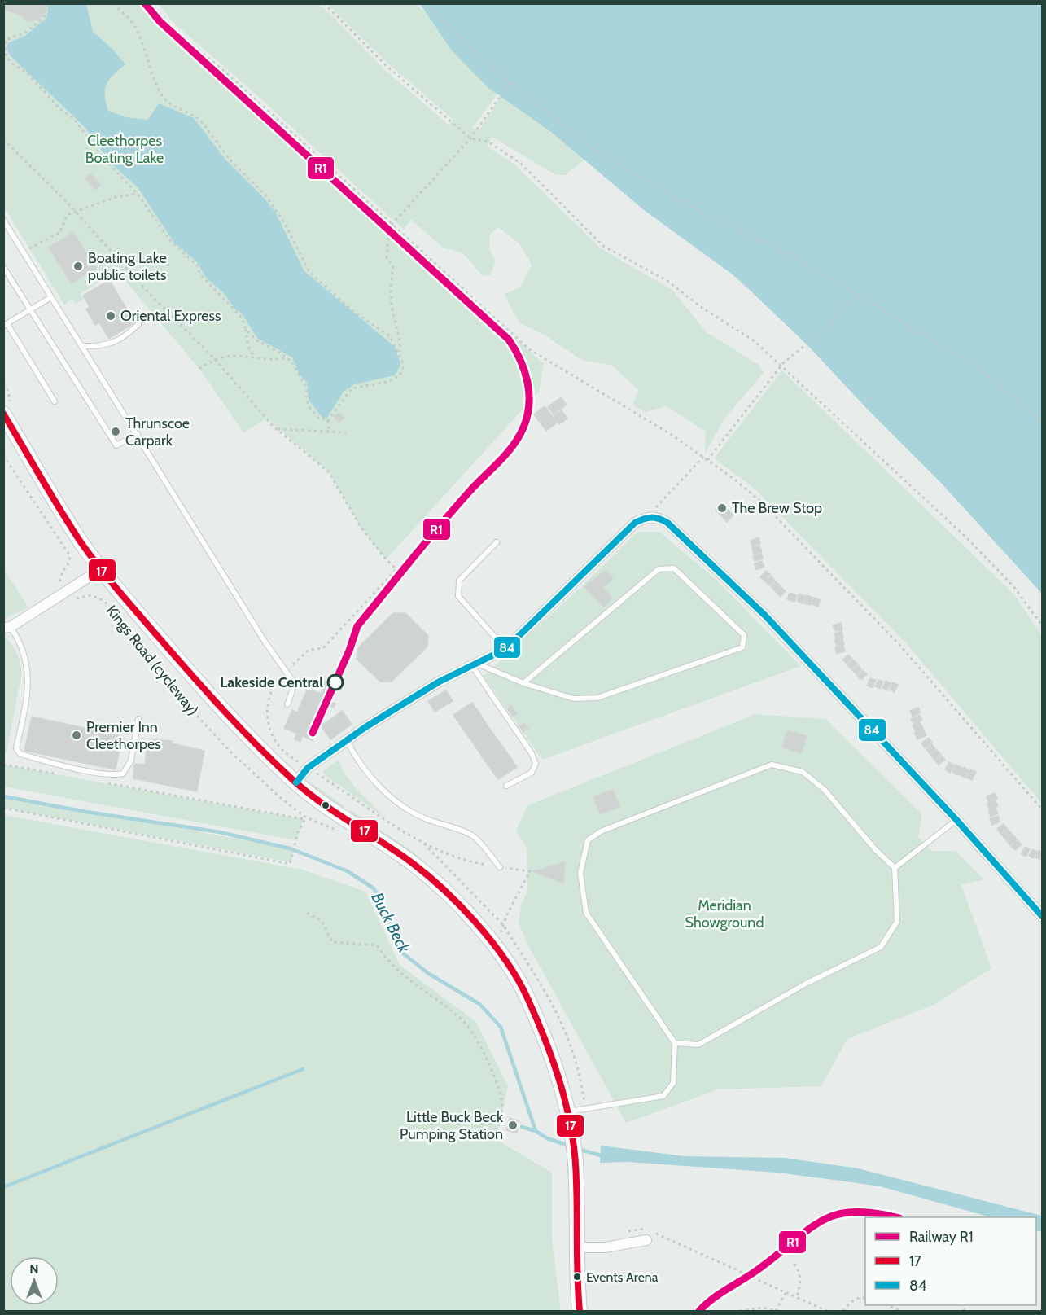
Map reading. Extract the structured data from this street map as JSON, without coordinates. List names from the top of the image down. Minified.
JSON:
{"streets":{"path":["Kings Road (cycleway)"]},"water":["Buck Beck"],"parks":["Cleethorpes Boating Lake","Meridian Showground"],"places":["Boating Lake public toilets","Oriental Express","Thrunscoe Carpark","The Brew Stop","Lakeside Central","Premier Inn Cleethorpes","Little Buck Beck Pumping Station","Events Arena"],"lines":["rail line R1","transit line 17","transit line 84"],"legend":["Railway R1","17","84"],"north":"top"}
